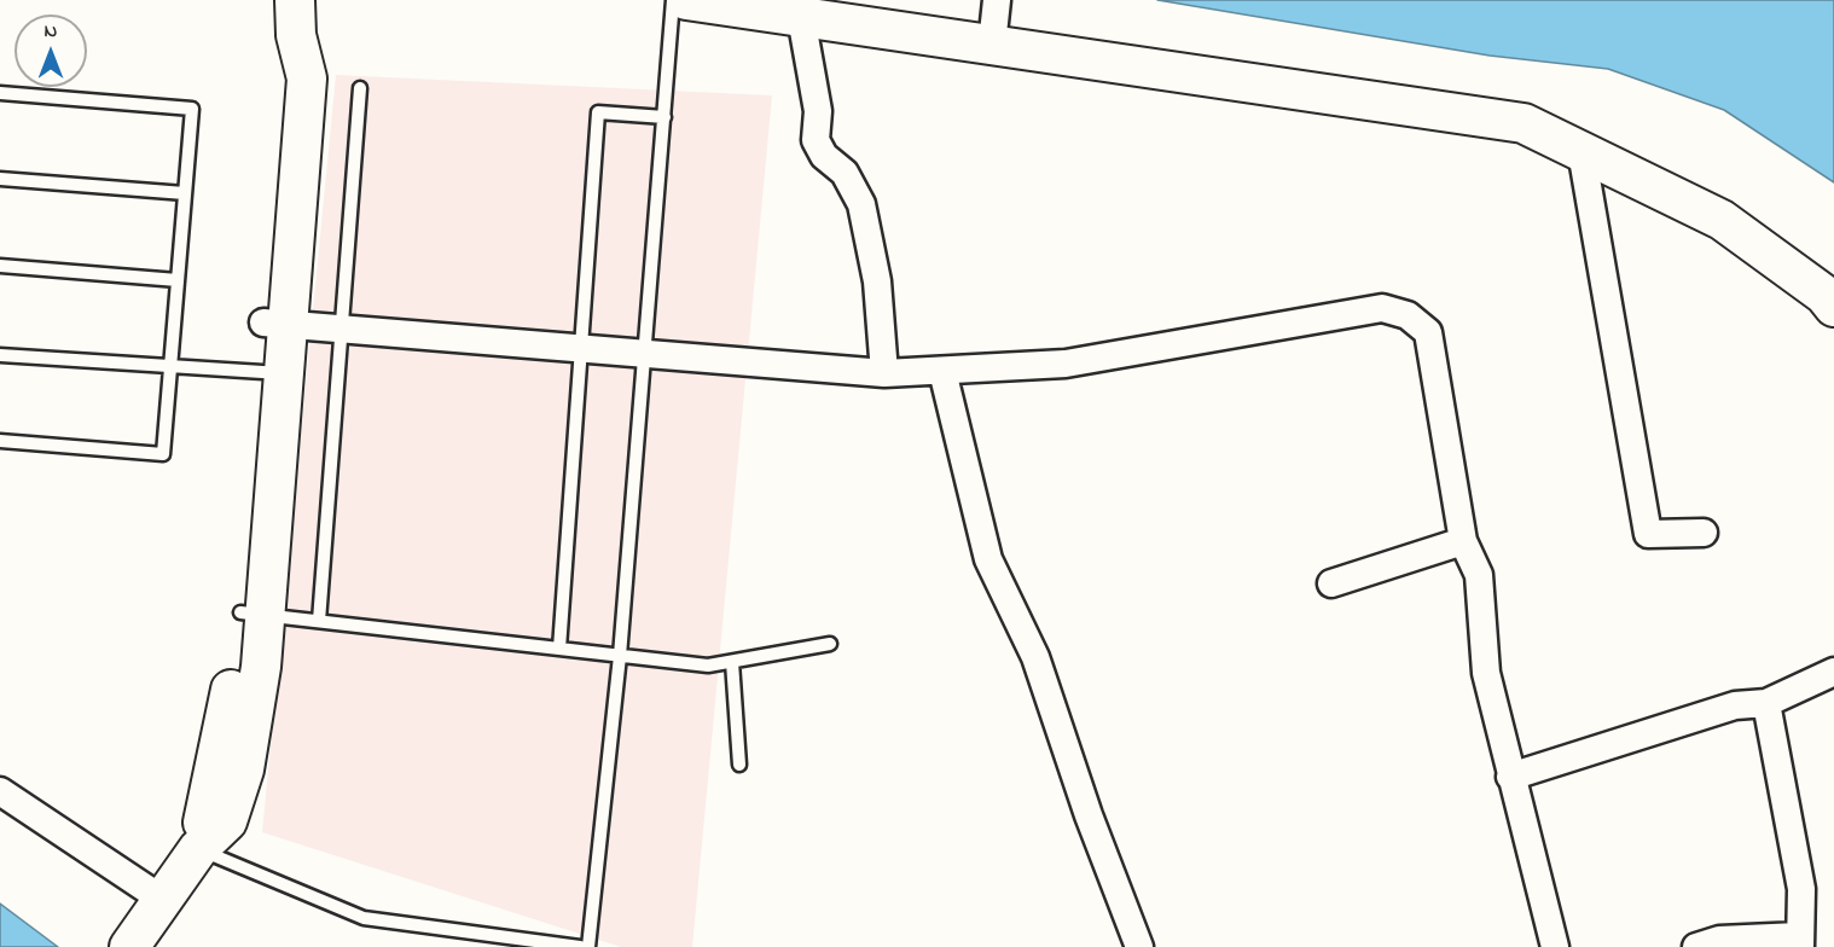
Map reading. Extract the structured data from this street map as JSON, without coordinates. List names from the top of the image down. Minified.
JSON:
{"north":"top"}
